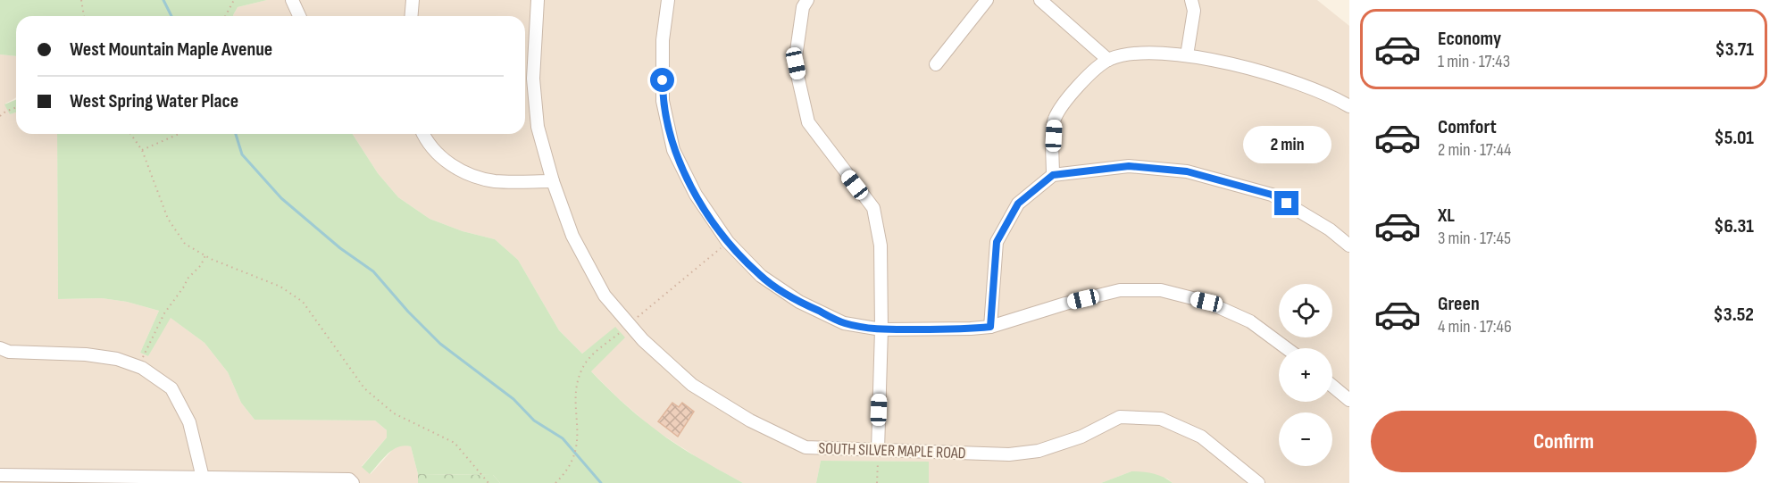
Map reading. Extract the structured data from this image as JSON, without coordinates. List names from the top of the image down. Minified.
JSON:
{"streets":{"street":["SOUTH SILVER MAPLE ROAD"]},"page":{"list":[{"name":"Economy","note":"1 min · 17:43","value":"$3.71"},{"name":"Comfort","note":"2 min · 17:44","value":"$5.01"},{"name":"XL","note":"3 min · 17:45","value":"$6.31"},{"name":"Green","note":"4 min · 17:46","value":"$3.52"}],"banner":["West Mountain Maple Avenue","West Spring Water Place"],"bubble":"2 min","map_buttons":["+","−"],"buttons":"Confirm"}}
